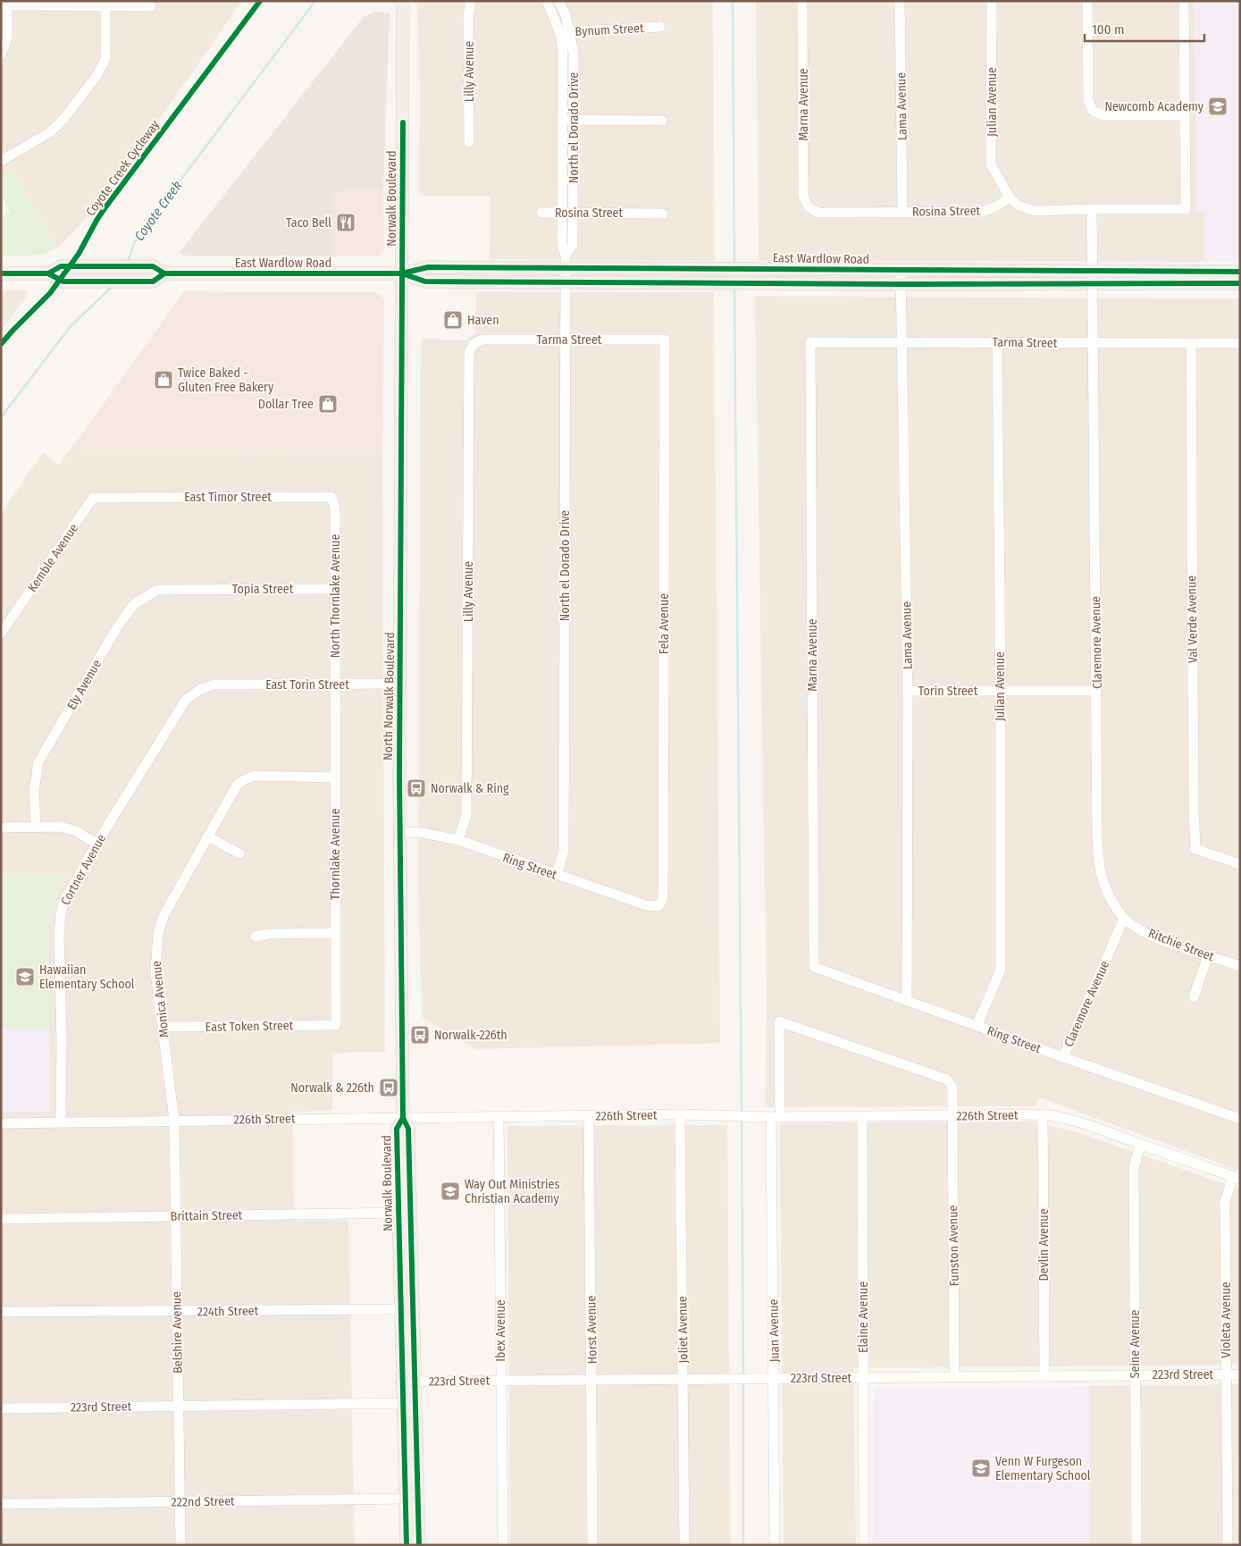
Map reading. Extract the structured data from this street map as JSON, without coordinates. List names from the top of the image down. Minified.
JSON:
{"streets":{"main road":["Norwalk Boulevard","East Wardlow Road","North Norwalk Boulevard"],"street":["Bynum Street","Lilly Avenue","Julian Avenue","Marna Avenue","Lama Avenue","North el Dorado Drive","Rosina Street","Tarma Street","East Timor Street","Kemble Avenue","Topia Street","North Thornlake Avenue","Val Verde Avenue","Fela Avenue","Claremore Avenue","Ely Avenue","East Torin Street","Torin Street","Thornlake Avenue","Ring Street","Cortner Avenue","Ritchie Street","Monica Avenue","East Token Street","226th Street","Brittain Street","Devlin Avenue","Funston Avenue","224th Street","Elaine Avenue","Violeta Avenue","Horst Avenue","Joliet Avenue","Ibex Avenue","Juan Avenue","Belshire Avenue","Seine Avenue","223rd Street","222nd Street"],"cycle path":["Coyote Creek Cycleway"]},"crossings":[["Bynum Street","North el Dorado Drive"],["Lilly Avenue","Tarma Street"],["Lilly Avenue","Ring Street"],["Julian Avenue","Rosina Street"],["Julian Avenue","Tarma Street"],["Julian Avenue","Torin Street"],["Julian Avenue","Ring Street"],["Marna Avenue","Rosina Street"],["Marna Avenue","Tarma Street"],["Marna Avenue","Ring Street"],["Lama Avenue","Rosina Street"],["Lama Avenue","East Wardlow Road"],["Lama Avenue","Tarma Street"],["Lama Avenue","Torin Street"],["Lama Avenue","Ring Street"],["North el Dorado Drive","Rosina Street"],["North el Dorado Drive","East Wardlow Road"],["North el Dorado Drive","Tarma Street"],["North el Dorado Drive","Ring Street"],["Norwalk Boulevard","East Wardlow Road"],["Norwalk Boulevard","North Norwalk Boulevard"],["Norwalk Boulevard","226th Street"],["Norwalk Boulevard","Brittain Street"],["Norwalk Boulevard","224th Street"],["Norwalk Boulevard","223rd Street"],["Norwalk Boulevard","222nd Street"],["East Wardlow Road","Claremore Avenue"],["East Wardlow Road","North Norwalk Boulevard"],["Tarma Street","Val Verde Avenue"],["Tarma Street","Fela Avenue"],["Tarma Street","Claremore Avenue"],["East Timor Street","Kemble Avenue"],["East Timor Street","North Thornlake Avenue"],["Topia Street","North Thornlake Avenue"],["Topia Street","Ely Avenue"],["North Thornlake Avenue","East Torin Street"],["North Thornlake Avenue","Thornlake Avenue"],["Fela Avenue","Ring Street"],["Claremore Avenue","Torin Street"],["Claremore Avenue","Ring Street"],["Claremore Avenue","Ritchie Street"],["East Torin Street","North Norwalk Boulevard"],["East Torin Street","Thornlake Avenue"],["East Torin Street","Cortner Avenue"],["North Norwalk Boulevard","Ring Street"],["North Norwalk Boulevard","226th Street"],["Thornlake Avenue","Monica Avenue"],["Thornlake Avenue","East Token Street"],["Cortner Avenue","226th Street"],["Monica Avenue","East Token Street"],["Monica Avenue","226th Street"],["Monica Avenue","Belshire Avenue"],["226th Street","Devlin Avenue"],["226th Street","Funston Avenue"],["226th Street","Elaine Avenue"],["226th Street","Violeta Avenue"],["226th Street","Horst Avenue"],["226th Street","Joliet Avenue"],["226th Street","Ibex Avenue"],["226th Street","Juan Avenue"],["226th Street","Belshire Avenue"],["226th Street","Seine Avenue"],["Brittain Street","Belshire Avenue"],["Devlin Avenue","223rd Street"],["Funston Avenue","Juan Avenue"],["Funston Avenue","223rd Street"],["224th Street","Belshire Avenue"],["Elaine Avenue","223rd Street"],["Violeta Avenue","223rd Street"],["Horst Avenue","223rd Street"],["Joliet Avenue","223rd Street"],["Ibex Avenue","223rd Street"],["Juan Avenue","223rd Street"],["Belshire Avenue","223rd Street"],["Belshire Avenue","222nd Street"],["Seine Avenue","223rd Street"]],"water":["Coyote Creek"],"places":{"school or university":["Newcomb Academy","Hawaiian Elementary School","Way Out Ministries Christian Academy","Venn W Furgeson Elementary School"],"restaurant":["Taco Bell"],"shop":["Haven","Twice Baked - Gluten Free Bakery","Dollar Tree"],"bus stop":["Norwalk & Ring","Norwalk-226th","Norwalk & 226th"]},"scale_bar":"100 m"}
